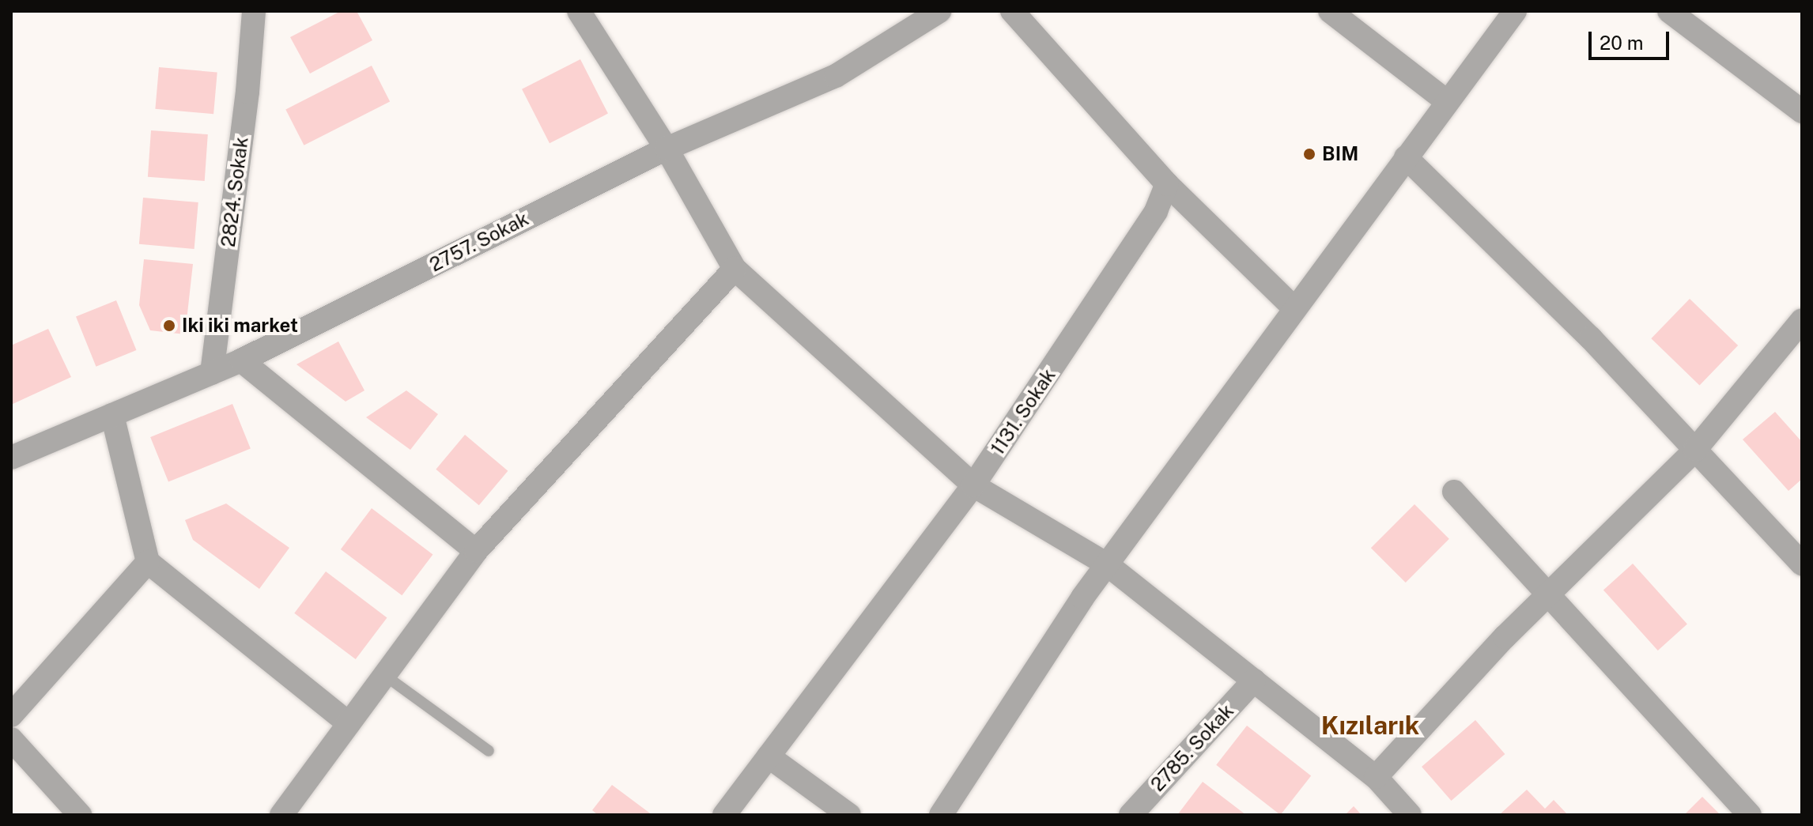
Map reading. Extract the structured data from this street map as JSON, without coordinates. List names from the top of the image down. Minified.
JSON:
{"streets":{"street":["2824. Sokak","2757. Sokak","1131. Sokak","2785. Sokak"]},"crossings":[["2824. Sokak","2757. Sokak"]],"districts":["Kızılarık"],"places":["BIM","Iki iki market"],"scale_bar":"20 m"}
